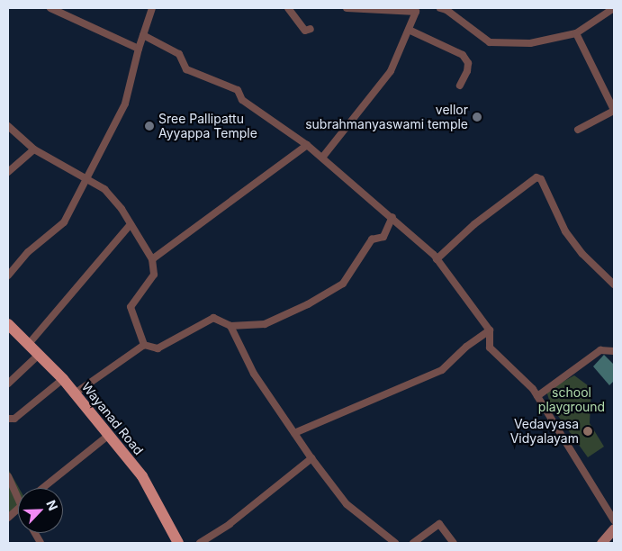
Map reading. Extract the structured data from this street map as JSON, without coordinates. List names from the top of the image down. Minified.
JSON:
{"streets":{"main road":["Wayanad Road"]},"parks":["school playground"],"places":["vellor subrahmanyaswami temple","Sree Pallipattu Ayyappa Temple","Vedavyasa Vidyalayam"],"north":"top right"}
